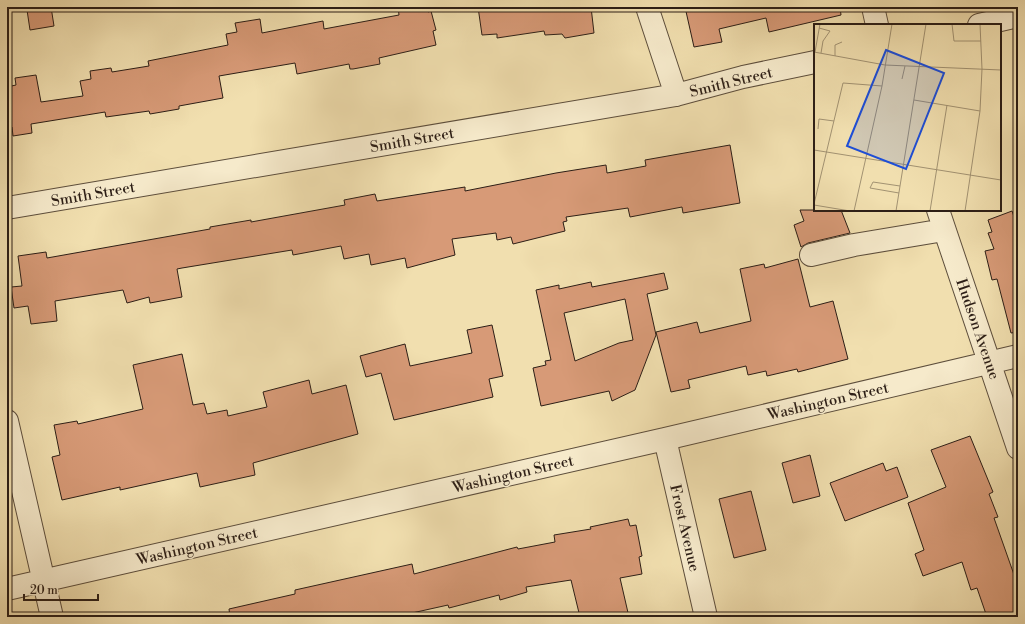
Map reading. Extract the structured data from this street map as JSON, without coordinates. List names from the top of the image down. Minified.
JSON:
{"streets":{"street":["Smith Street","Hudson Avenue","Washington Street","Frost Avenue"]},"crossings":[["Hudson Avenue","Washington Street"],["Washington Street","Frost Avenue"]],"scale_bar":"20 m"}
